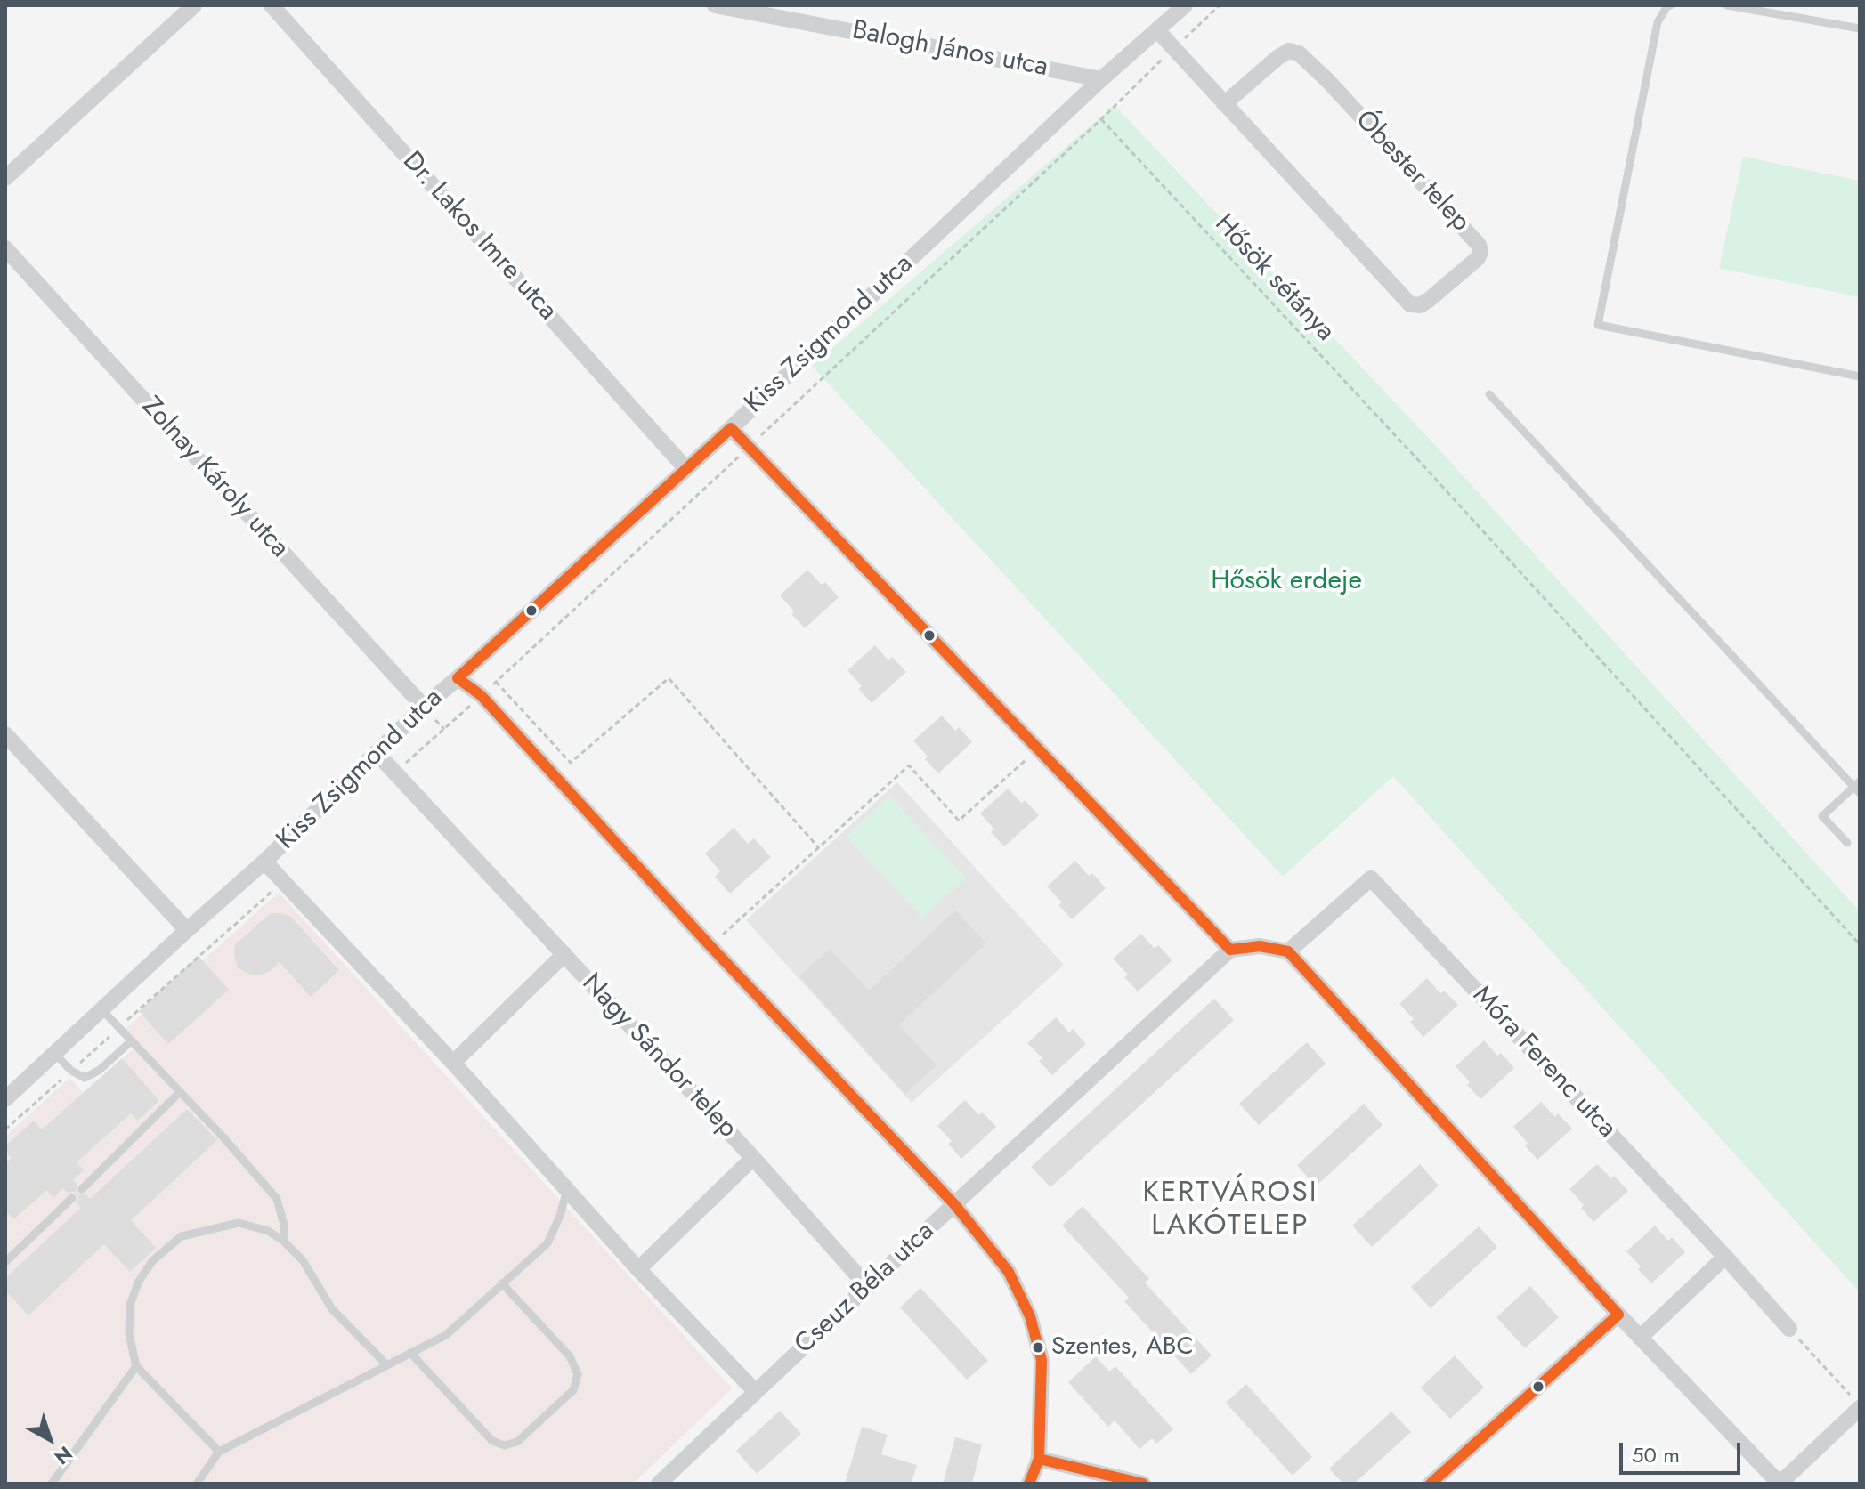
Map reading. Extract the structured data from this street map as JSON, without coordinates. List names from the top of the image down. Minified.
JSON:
{"streets":{"street":["Balogh János utca","Óbester telep","Dr. Lakos Imre utca","Kiss Zsigmond utca","Zolnay Károly utca","Nagy Sándor telep","Móra Ferenc utca","Cseuz Béla utca"],"path":["Hősök sétánya"]},"crossings":[["Balogh János utca","Kiss Zsigmond utca"],["Óbester telep","Kiss Zsigmond utca"],["Dr. Lakos Imre utca","Kiss Zsigmond utca"],["Kiss Zsigmond utca","Zolnay Károly utca"],["Kiss Zsigmond utca","Nagy Sándor telep"],["Nagy Sándor telep","Cseuz Béla utca"]],"districts":["KERTVÁROSI LAKÓTELEP"],"parks":["Hősök erdeje"],"places":["Szentes, ABC"],"scale_bar":"50 m","north":"bottom right"}
